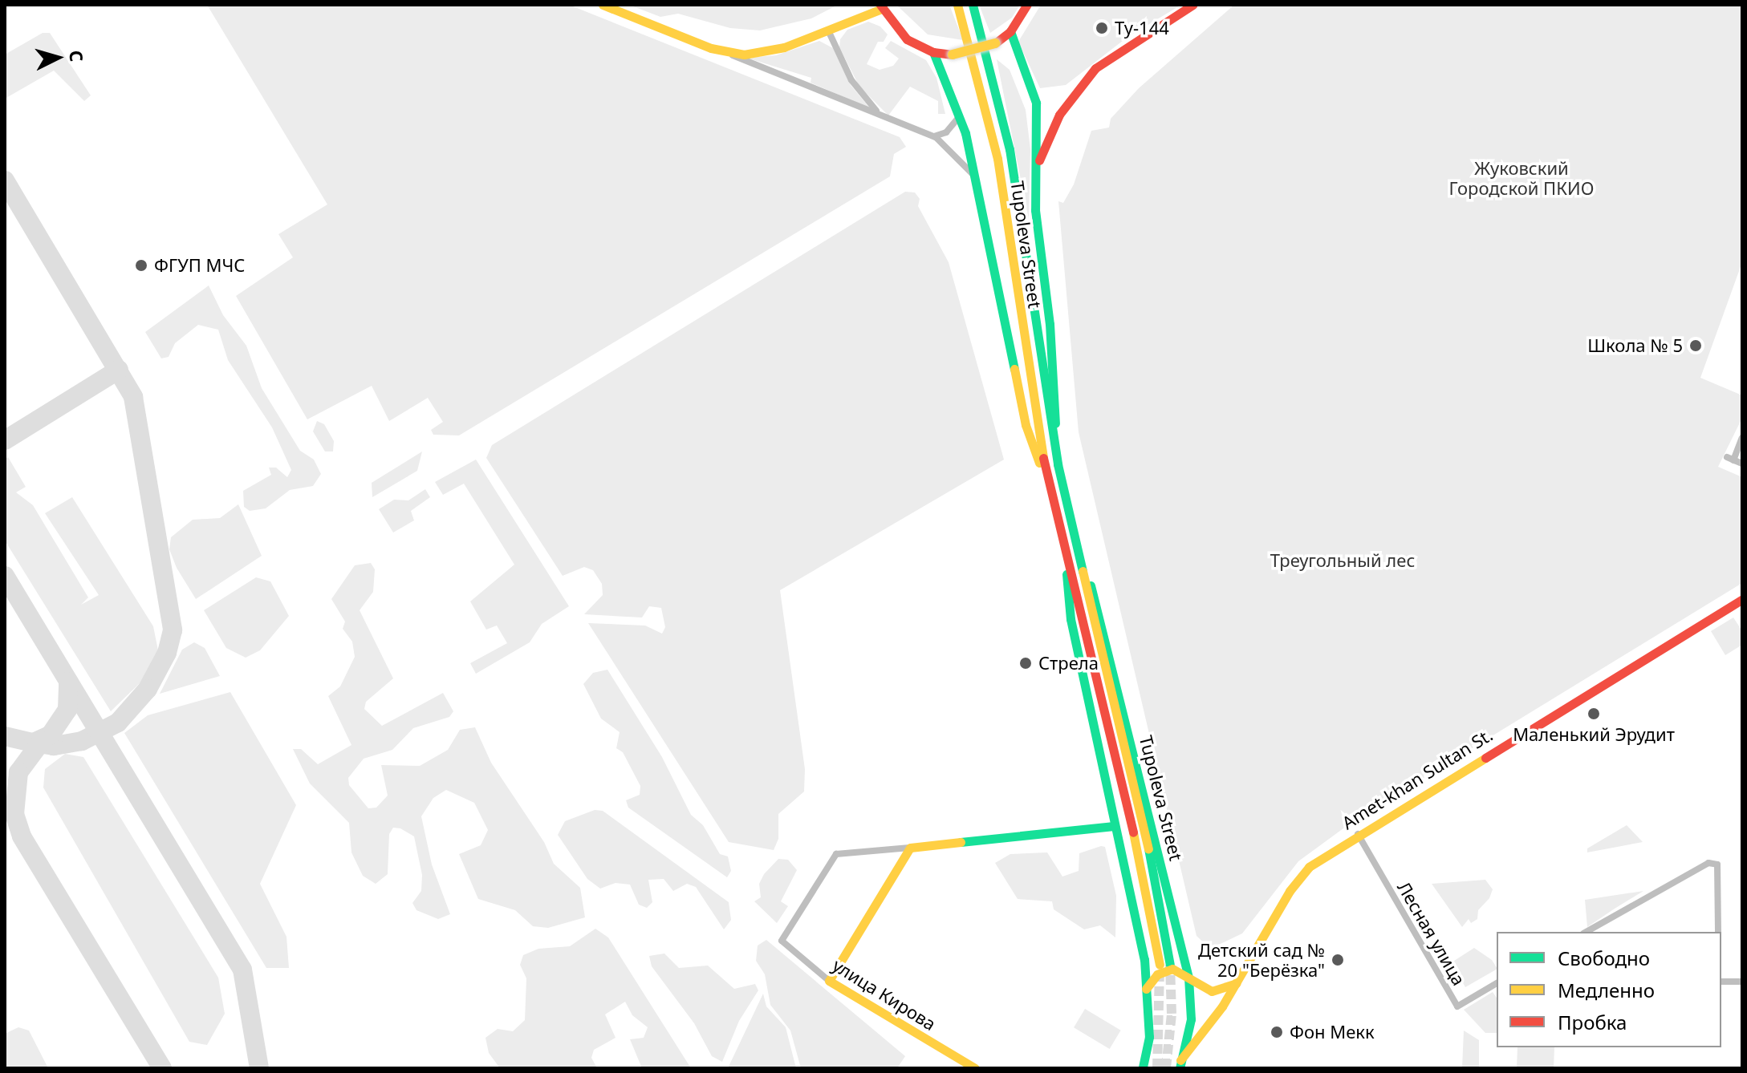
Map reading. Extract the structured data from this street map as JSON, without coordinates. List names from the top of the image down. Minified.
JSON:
{"streets":{"main road":["Tupoleva Street","Amet-khan Sultan St.","улица Кирова"],"street":["Лесная улица"]},"crossings":[["Tupoleva Street","Amet-khan Sultan St."],["Amet-khan Sultan St.","Лесная улица"]],"parks":["Жуковский Городской ПКИО","Треугольный лес"],"places":["Ty-144","ФГУП МЧС","Школа № 5","Стрела","Маленький Эрудит","Детский сад № 20 \"Берёзка\"","Фон Мекк"],"legend":["Свободно","Медленно","Пробка"],"north":"right"}
